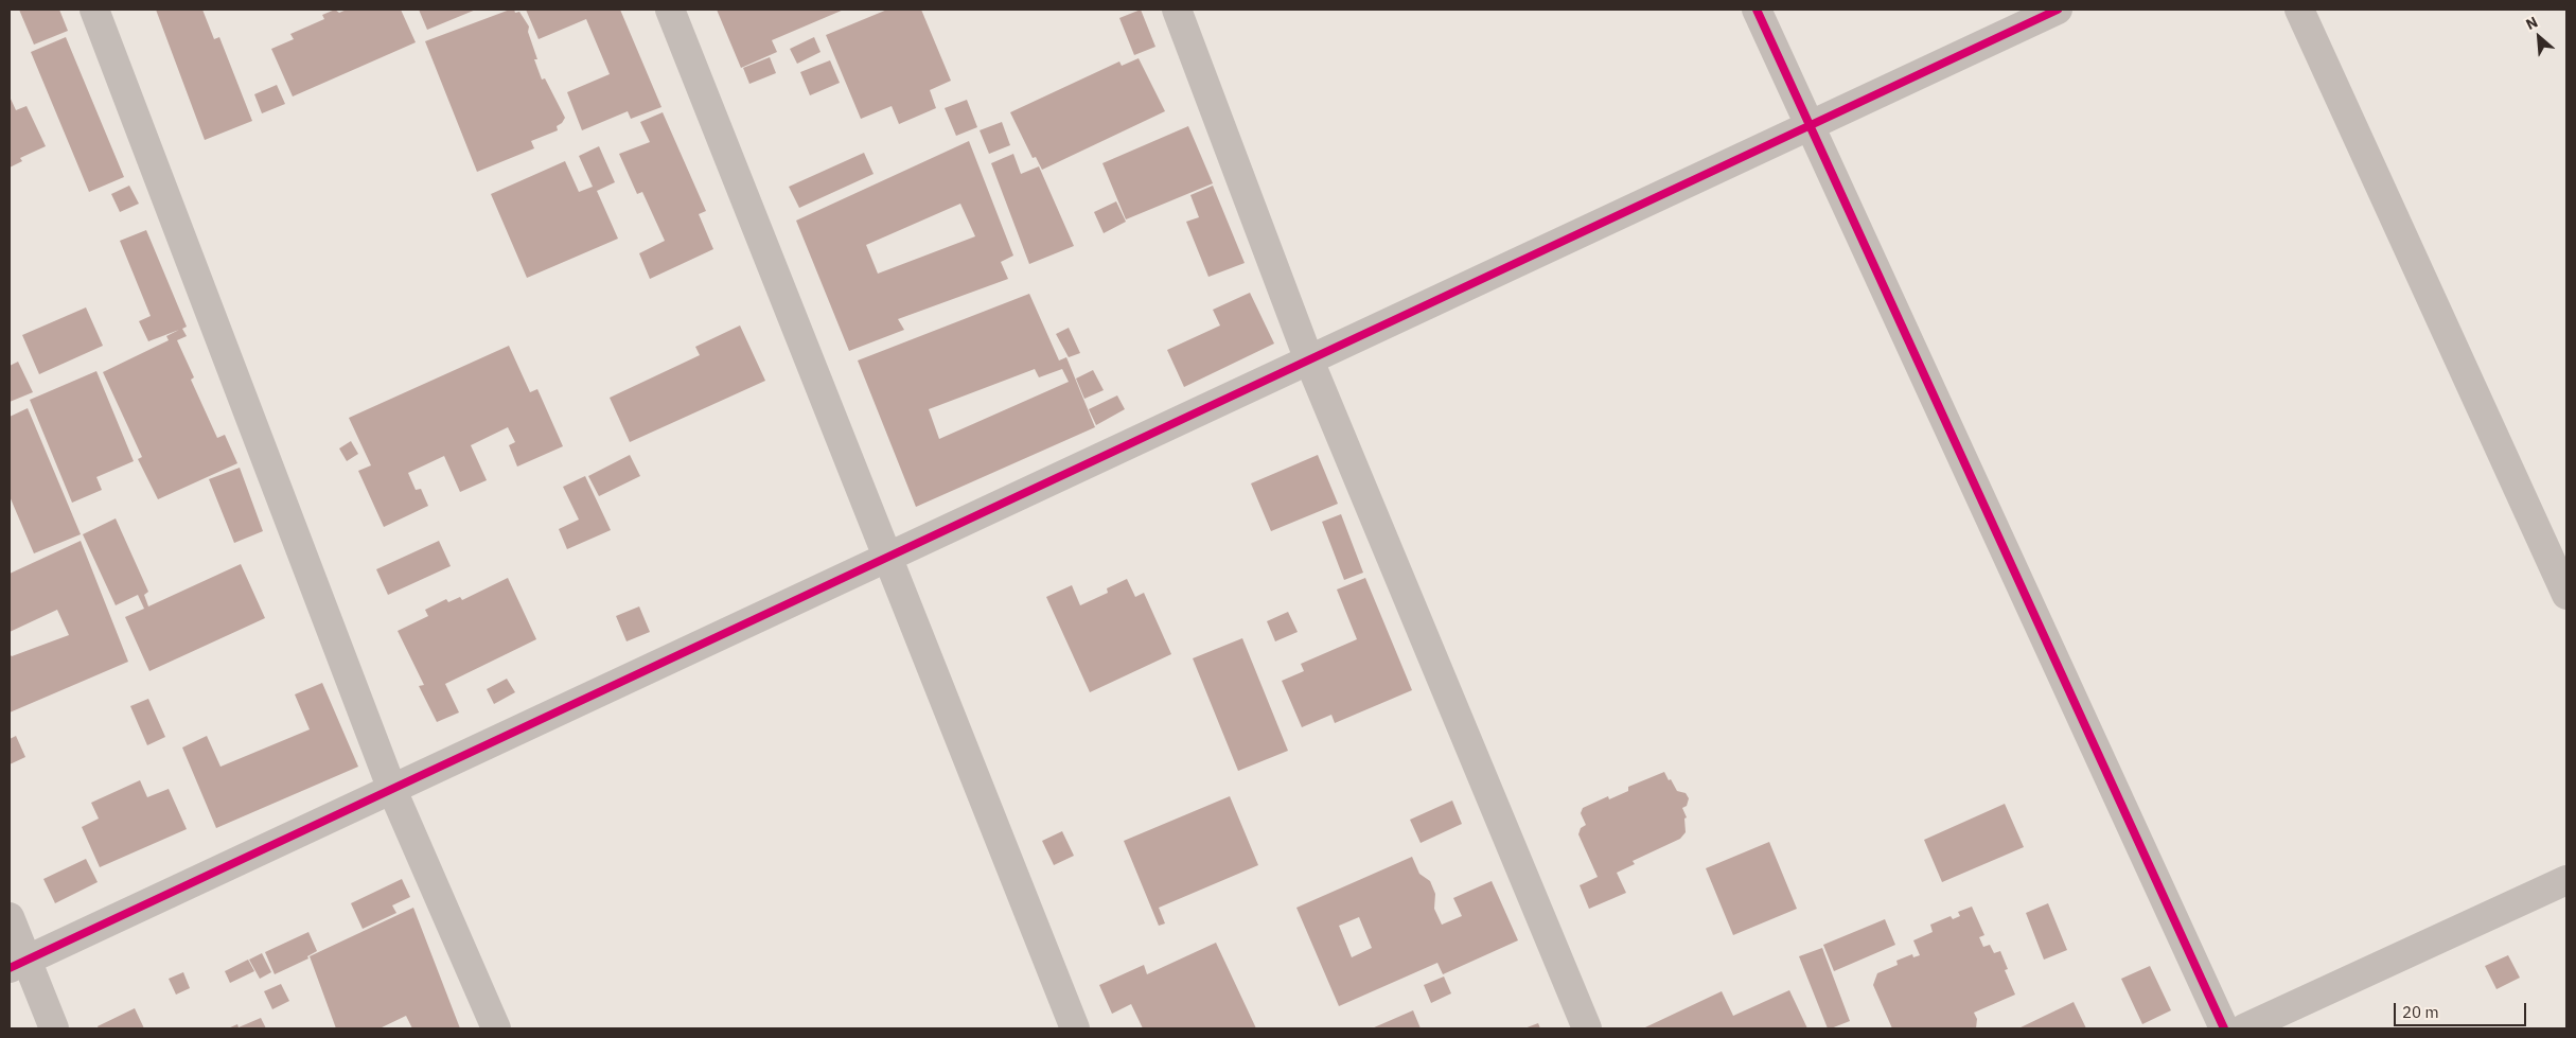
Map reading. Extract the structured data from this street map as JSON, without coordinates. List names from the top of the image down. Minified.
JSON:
{"scale_bar":"20 m","north":"top left"}
